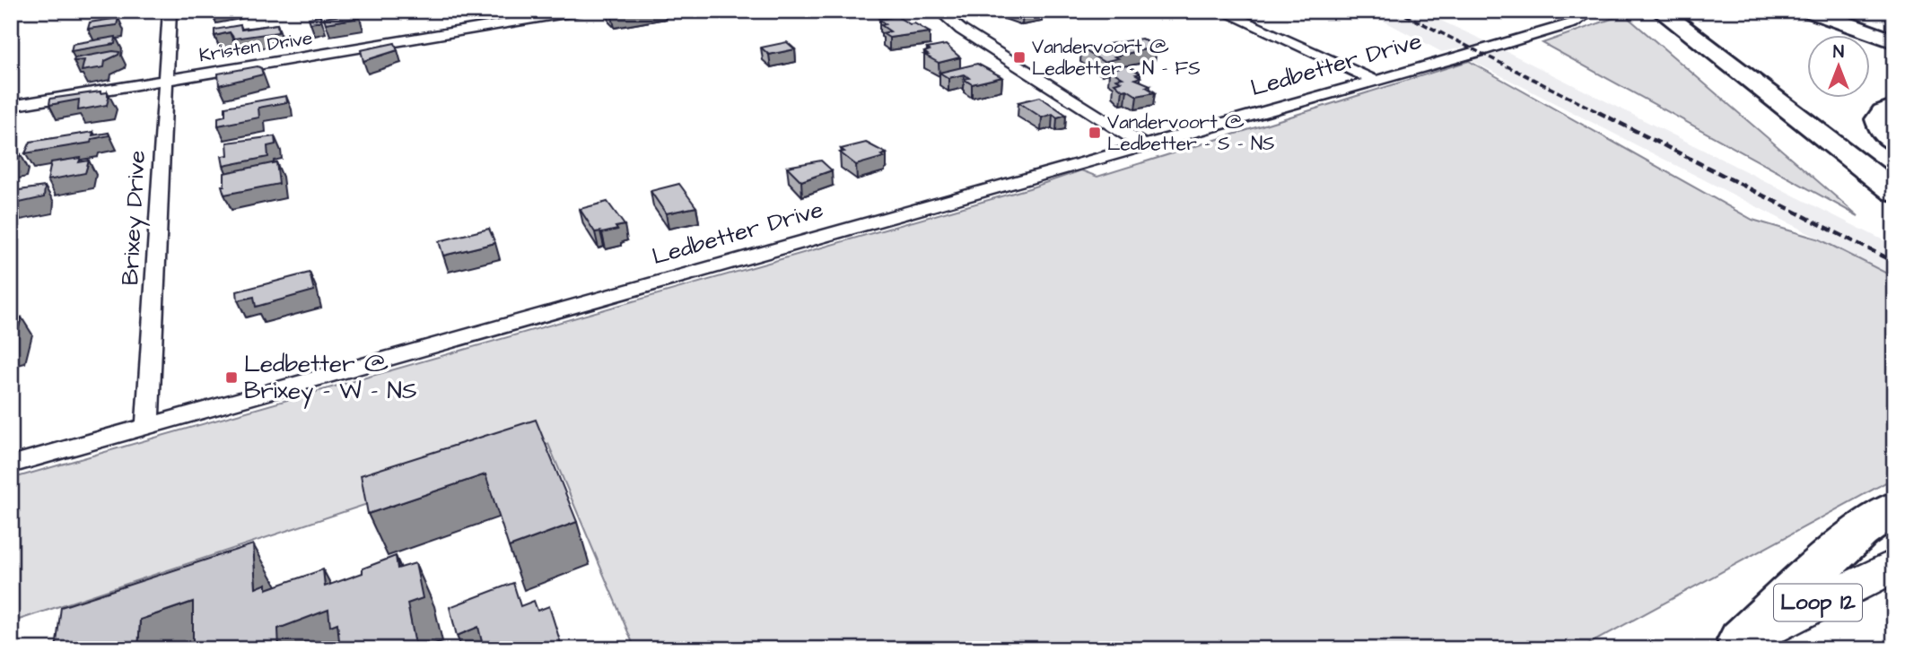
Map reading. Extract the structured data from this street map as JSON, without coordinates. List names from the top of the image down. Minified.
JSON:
{"streets":{"main road":["Loop 12"],"street":["Kristen Drive","Ledbetter Drive","Brixey Drive"]},"crossings":[["Kristen Drive","Brixey Drive"],["Ledbetter Drive","Brixey Drive"]],"places":{"transit":["Vandervoort @ Ledbetter - N - FS","Vandervoort @ Ledbetter - S - NS","Ledbetter @ Brixey - W - NS"]},"north":"top"}
